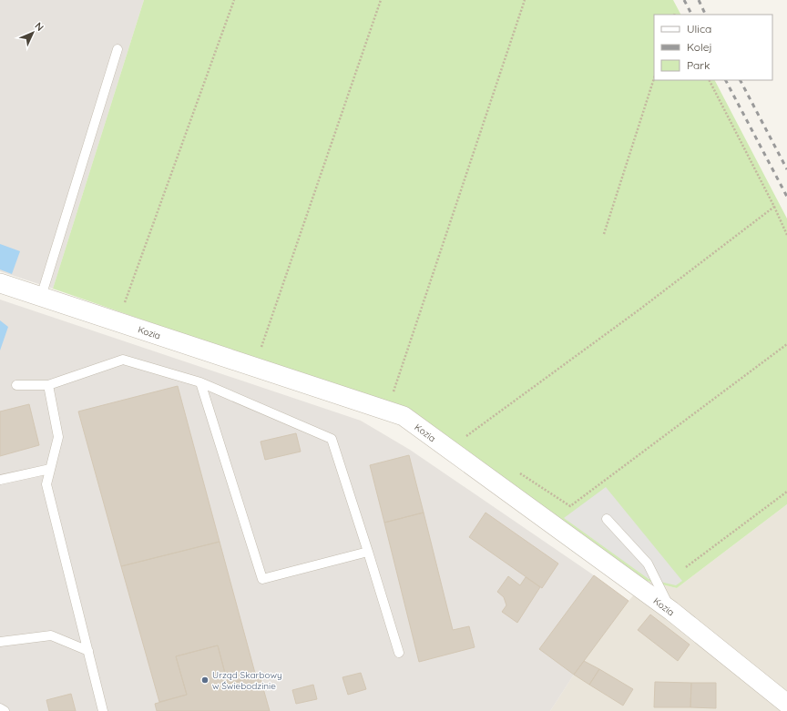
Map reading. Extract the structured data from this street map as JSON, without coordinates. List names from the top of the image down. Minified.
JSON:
{"streets":{"street":["Kozia"]},"places":["Urząd Skarbowy w Świebodzinie"],"legend":["Ulica","Kolej","Park"],"north":"top right"}
